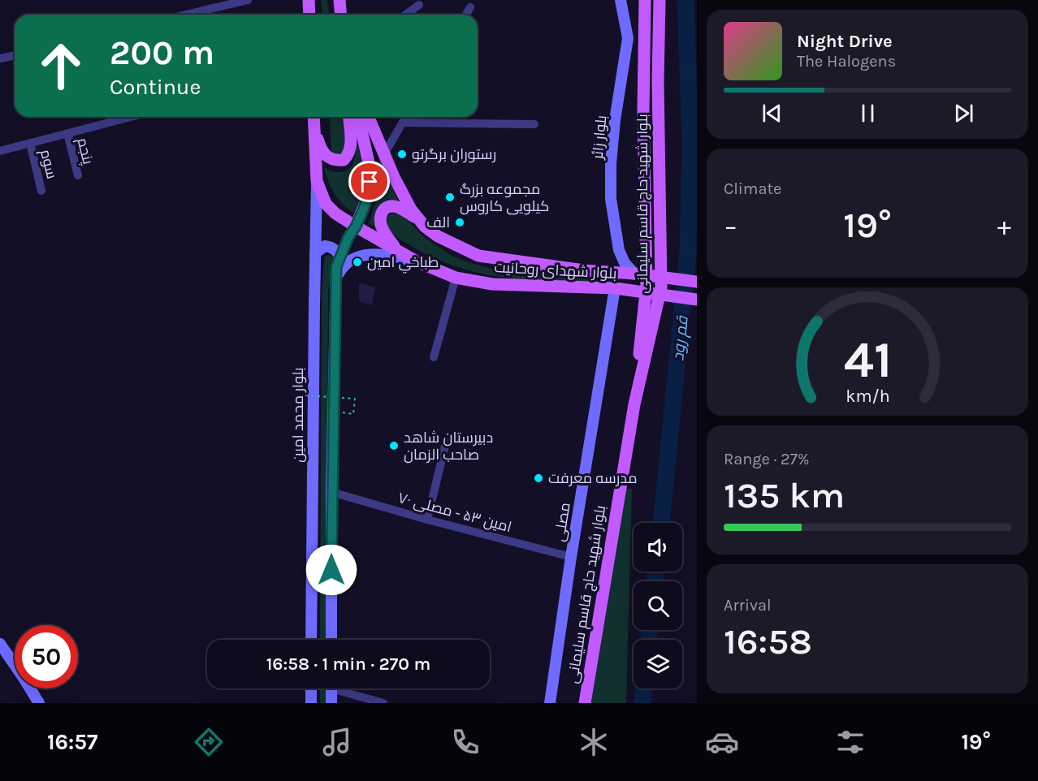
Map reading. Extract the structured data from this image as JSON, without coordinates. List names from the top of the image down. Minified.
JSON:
{"streets":{"main road":["بلوار زائر","بلوار شهید حاج قاسم سلیمانی","بلوار شهدای روحانیت","بلوار محمد امین","مصلی"],"street":["پنجم","سوم","امین ۵۳ - مصلی ۷۰"]},"crossings":[["بلوار زائر","بلوار شهدای روحانیت"],["بلوار شهدای روحانیت","بلوار محمد امین"],["بلوار شهدای روحانیت","مصلی"],["امین ۵۳ - مصلی ۷۰","مصلی"]],"water":["قم رود"],"places":["رستوران برگرتو","مجموعه بزرگ کیلویی کاروس","الف","طباخي امين","دبیرستان شاهد صاحب الزمان","مدرسه معرفت"],"page":{"turn":["200 m","Continue"],"song":["Night Drive","The Halogens"],"tile":["Climate",["Range · 27%","135 km"],["Arrival","16:58"]],"heat":["−","19°","+"],"limit":"50","trip":"16:58 · 1 min · 270 m","tabs":["16:57","19°"],"gauge":["41","km/h"]}}
